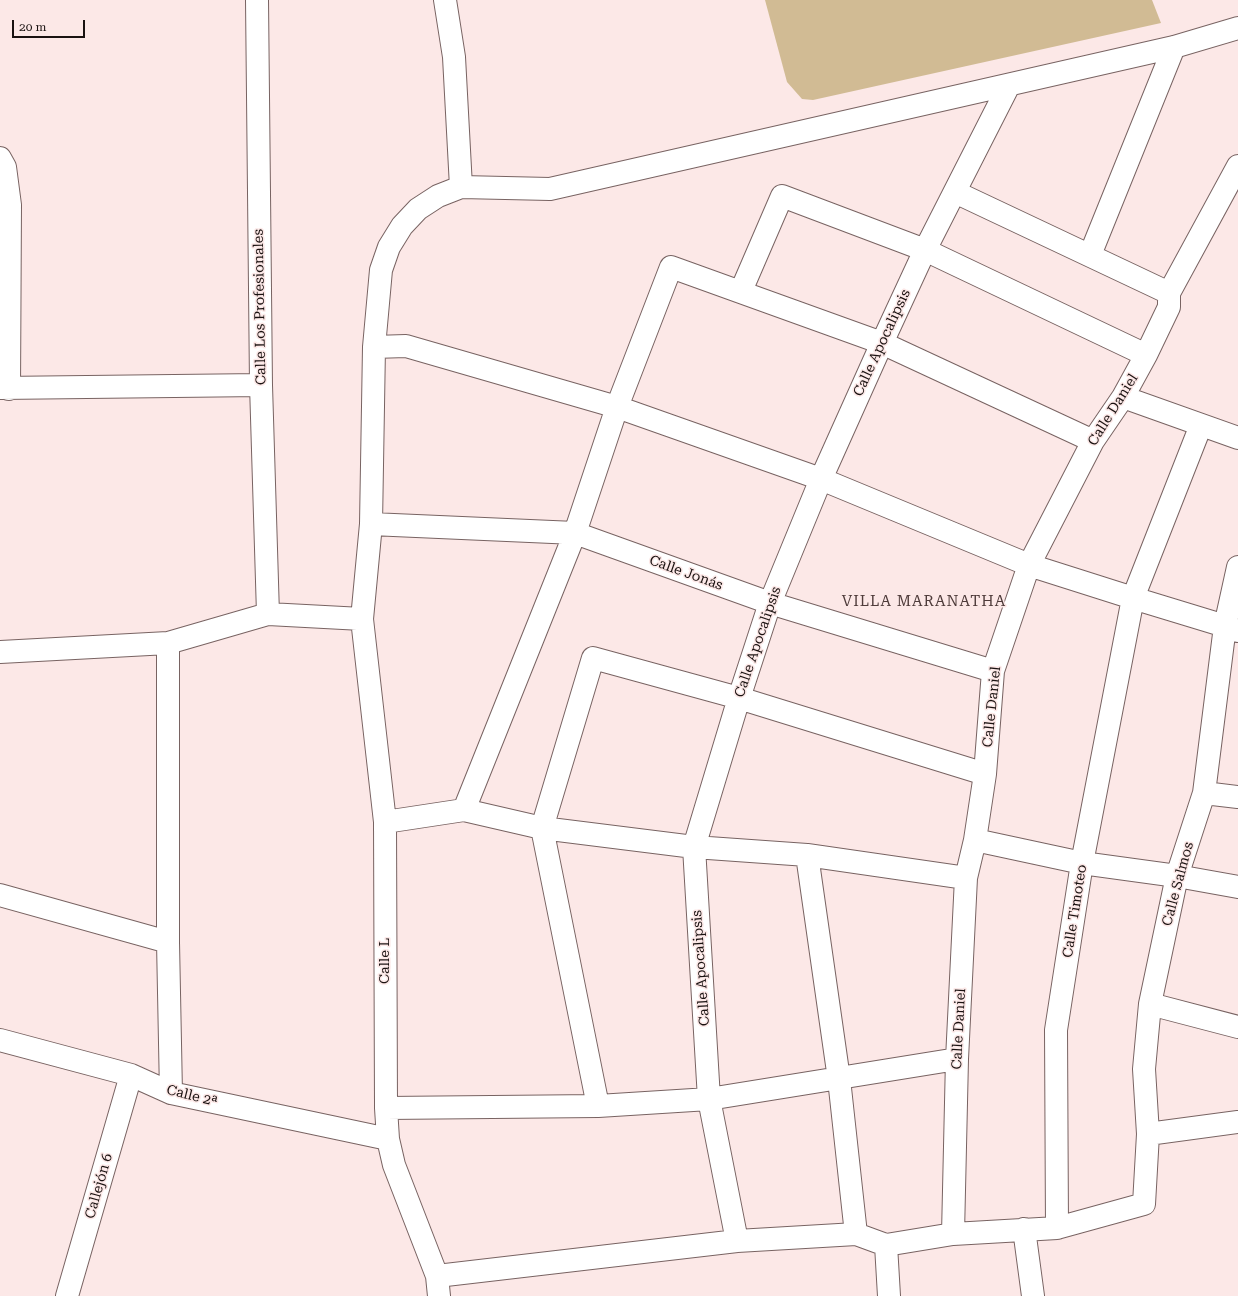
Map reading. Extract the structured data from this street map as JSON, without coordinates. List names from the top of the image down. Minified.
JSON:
{"streets":{"street":["Calle Los Profesionales","Calle Apocalipsis","Calle Daniel","Calle Jonás","Calle Salmos","Calle Timoteo","Calle L","Calle 2ª","Callejón 6"]},"crossings":[["Calle Apocalipsis","Calle Jonás"],["Calle Daniel","Calle Jonás"],["Calle Jonás","Calle L"],["Calle Salmos","Calle Timoteo"],["Calle L","Calle 2ª"],["Calle 2ª","Callejón 6"]],"districts":["VILLA MARANATHA"],"scale_bar":"20 m"}
